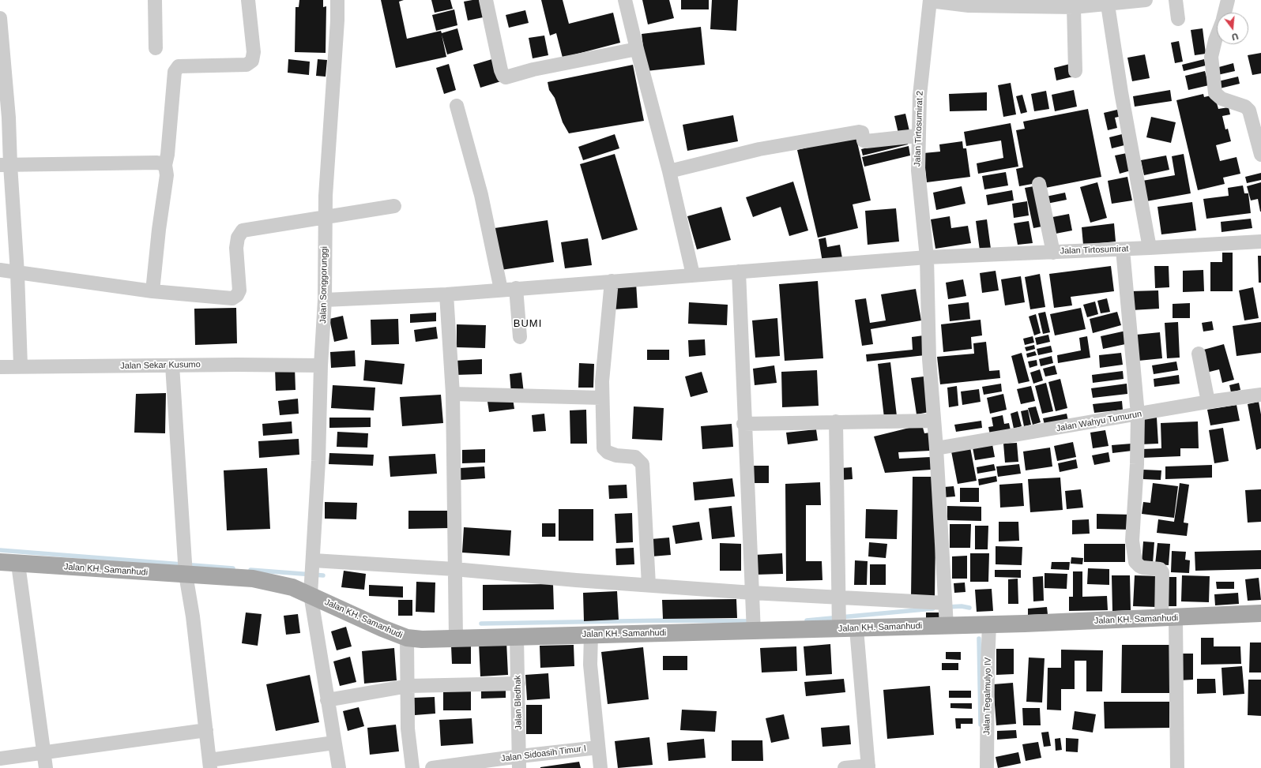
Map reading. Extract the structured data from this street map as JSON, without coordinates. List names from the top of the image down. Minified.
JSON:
{"streets":{"main road":["Jalan KH. Samanhudi"],"street":["Jalan Tirtosumirat 2","Jalan Tirtosumirat","Jalan Songgorunggi","Jalan Sekar Kusumo","Jalan Wahyu Tumurun","Jalan Tegalmulyo IV","Jalan Bledhak","Jalan Sidoasih Timur I"]},"crossings":[["Jalan Tirtosumirat 2","Jalan Tirtosumirat"],["Jalan Tirtosumirat 2","Jalan Wahyu Tumurun"],["Jalan Tirtosumirat 2","Jalan KH. Samanhudi"],["Jalan Tirtosumirat","Jalan Songgorunggi"],["Jalan Songgorunggi","Jalan Sekar Kusumo"],["Jalan Songgorunggi","Jalan KH. Samanhudi"],["Jalan KH. Samanhudi","Jalan Tegalmulyo IV"],["Jalan KH. Samanhudi","Jalan Bledhak"],["Jalan Bledhak","Jalan Sidoasih Timur I"]],"districts":["BUMI"],"north":"bottom"}
